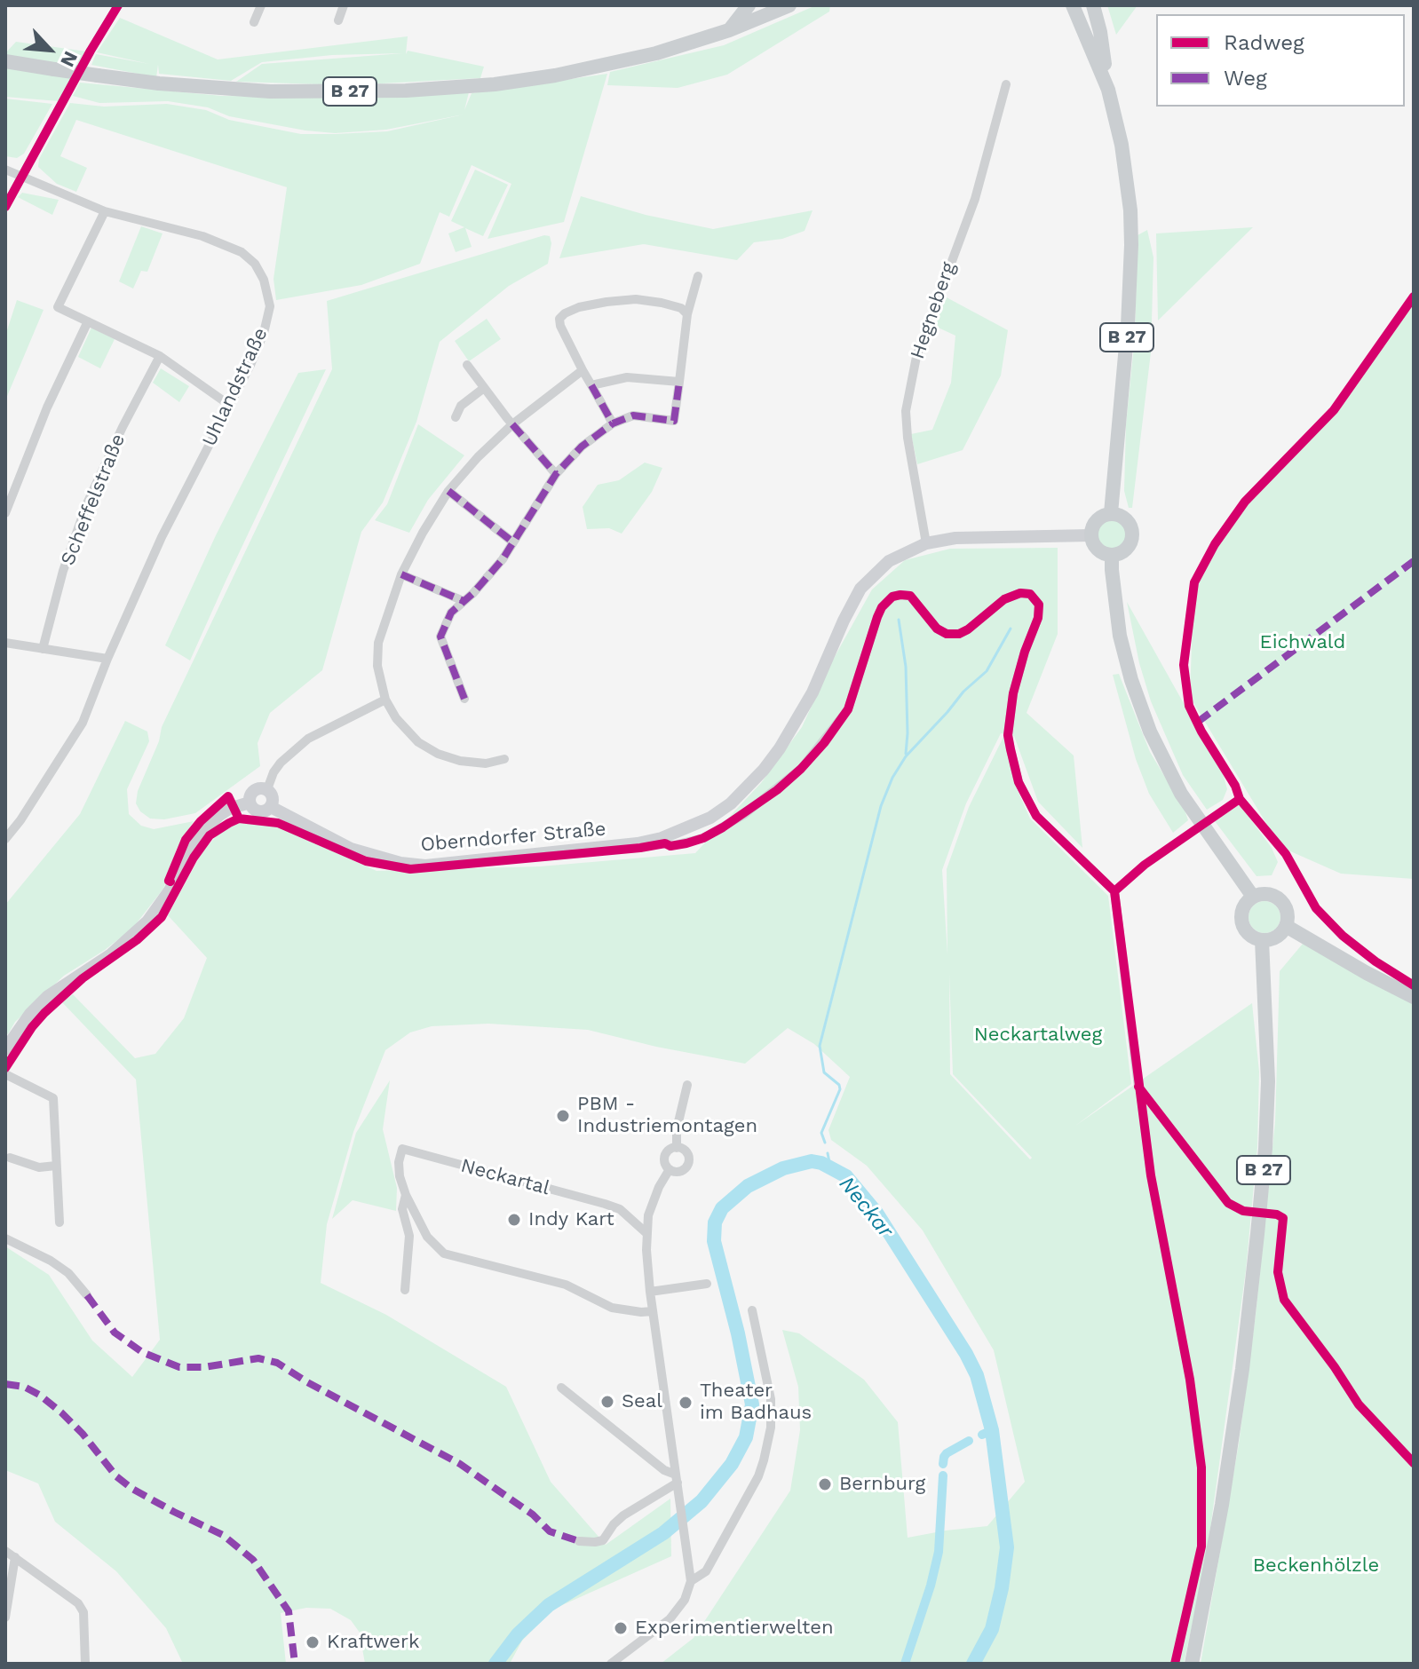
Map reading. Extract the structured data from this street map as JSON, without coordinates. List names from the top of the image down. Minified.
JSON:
{"streets":{"main road":["B 27"],"street":["Hegneberg","Uhlandstraße","Scheffelstraße","Oberndorfer Straße","Neckartal"]},"crossings":[["B 27","Oberndorfer Straße"],["Hegneberg","Oberndorfer Straße"]],"water":["Neckar"],"parks":["Eichwald","Neckartalweg","Beckenhölzle"],"places":["PBM - Industriemontagen","Indy Kart","Seal","Theater im Badhaus","Bernburg","Experimentierwelten","Kraftwerk"],"legend":["Radweg","Weg"],"north":"bottom right"}
